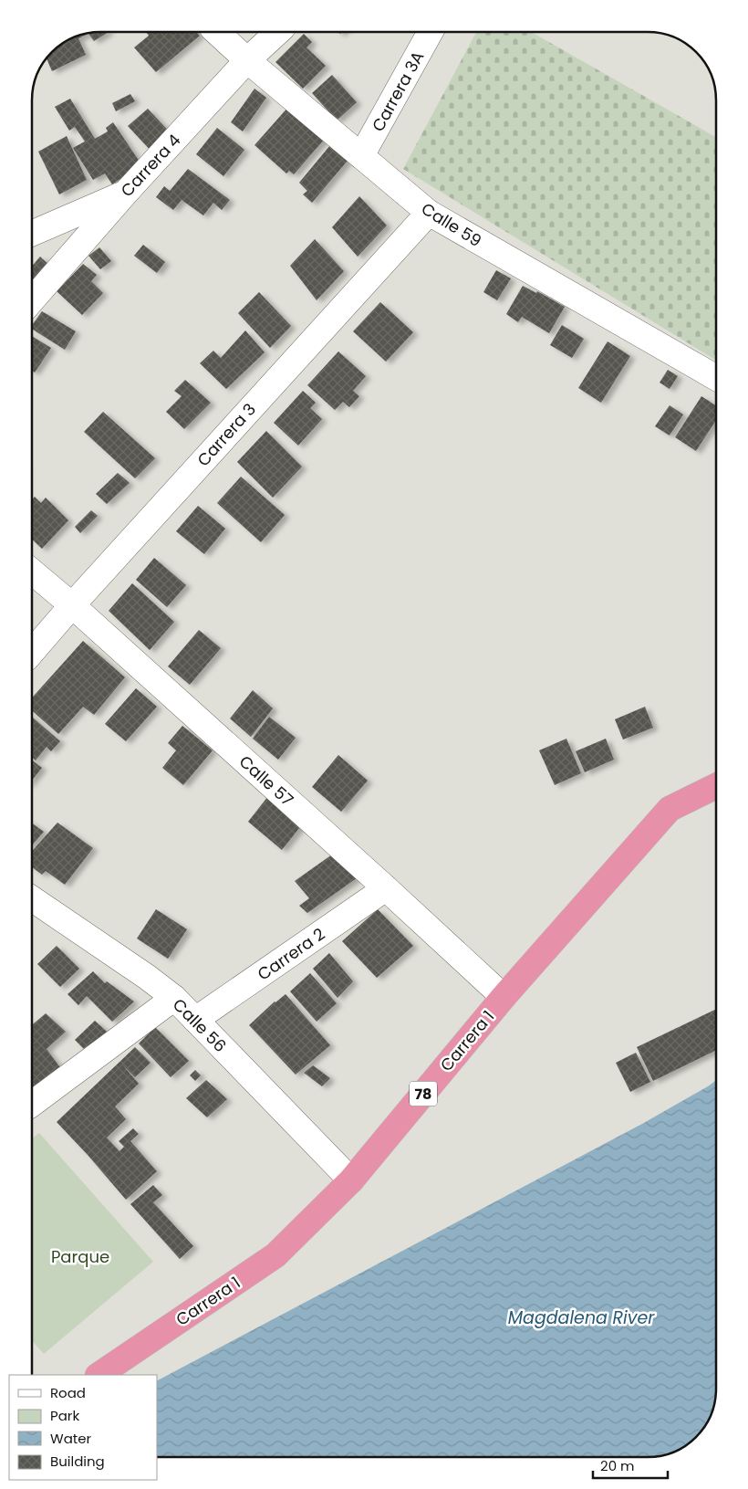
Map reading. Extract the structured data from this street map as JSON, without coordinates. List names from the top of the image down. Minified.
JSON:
{"streets":{"highway":["Carrera 1","78"],"street":["Carrera 3A","Carrera 4","Calle 59","Carrera 3","Calle 57","Carrera 2","Calle 56"]},"crossings":[["Carrera 3A","Calle 59"],["Carrera 4","Calle 59"],["Calle 59","Carrera 3"],["Carrera 3","Calle 57"],["Calle 57","Carrera 2"],["Calle 57","Carrera 1"],["Carrera 2","Calle 56"],["Calle 56","Carrera 1"]],"water":["Magdalena River"],"parks":["Parque"],"legend":["Road","Park","Water","Building"],"scale_bar":"20 m"}
